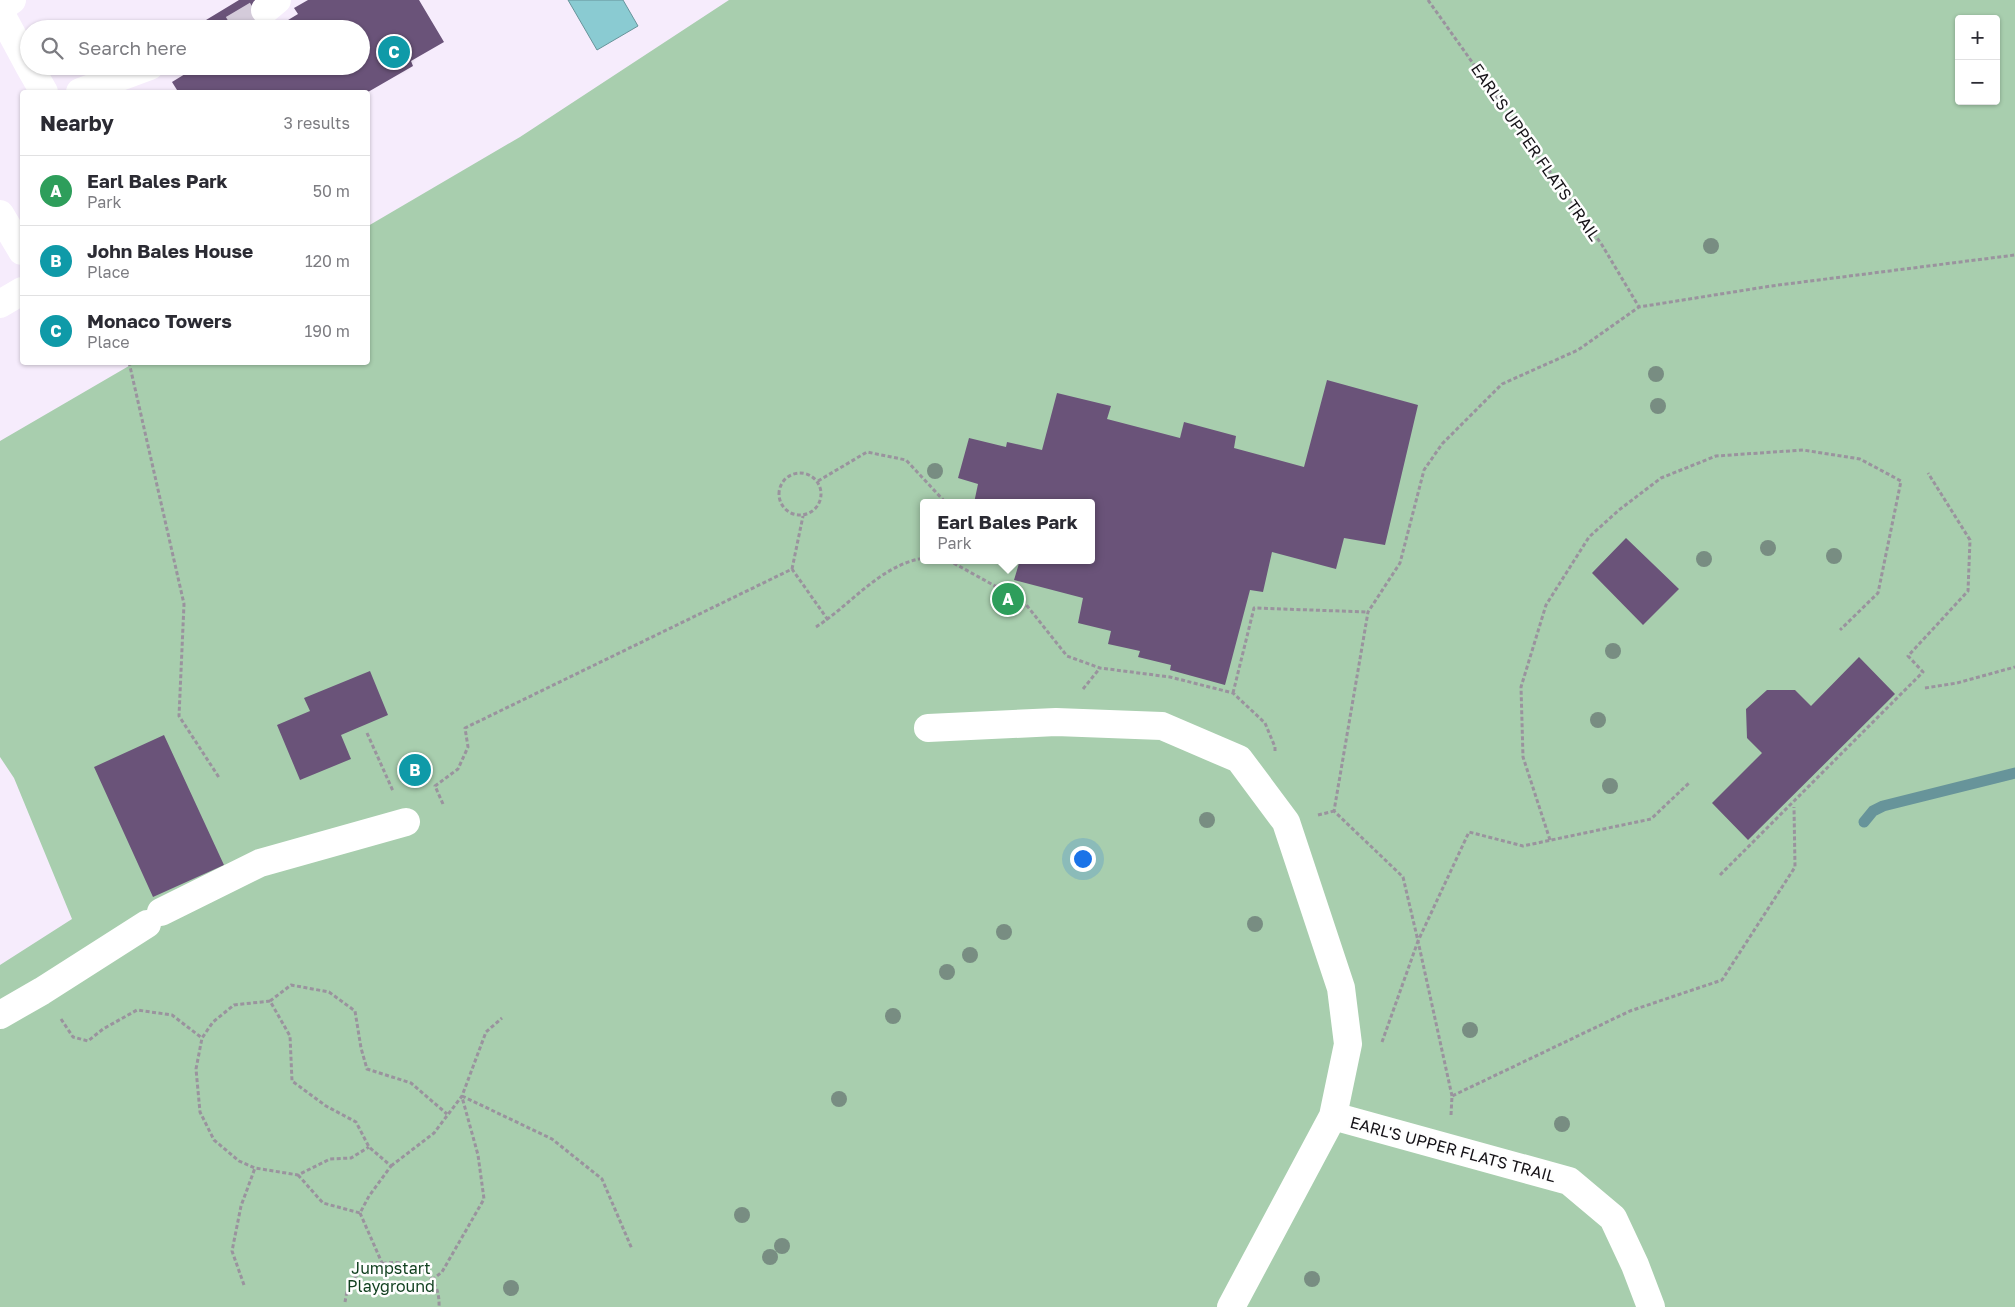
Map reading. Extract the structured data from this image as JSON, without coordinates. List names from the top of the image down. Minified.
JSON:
{"streets":{"main road":["EARL'S UPPER FLATS TRAIL"]},"parks":["Jumpstart Playground"],"page":{"map_buttons":["+","−"],"search":"Search here","pins":["C","A","B"],"heading":["Nearby","3 results"],"list":[{"mark":"A","name":"Earl Bales Park","note":"Park","value":"50 m"},{"mark":"B","name":"John Bales House","note":"Place","value":"120 m"},{"mark":"C","name":"Monaco Towers","note":"Place","value":"190 m"}],"popup":["Earl Bales Park","Park"]}}
